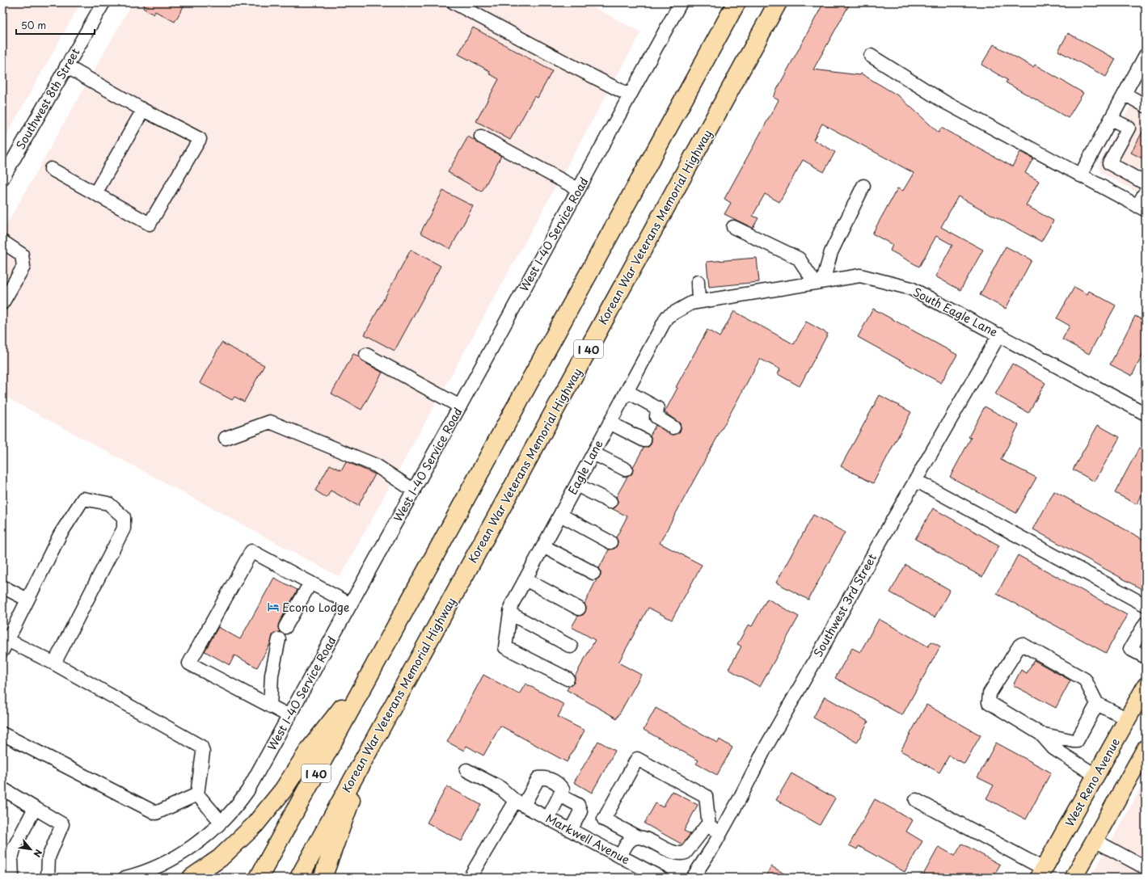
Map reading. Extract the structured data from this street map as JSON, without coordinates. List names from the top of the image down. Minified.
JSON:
{"streets":{"highway":["Korean War Veterans Memorial Highway","I 40"],"main road":["West Reno Avenue"],"street":["Southwest 8th Street","West I-40 Service Road","South Eagle Lane","Eagle Lane","Southwest 3rd Street","Markwell Avenue"]},"crossings":[["South Eagle Lane","Eagle Lane"],["South Eagle Lane","Southwest 3rd Street"]],"places":{"hotel":["Econo Lodge"]},"scale_bar":"50 m","north":"bottom right"}
